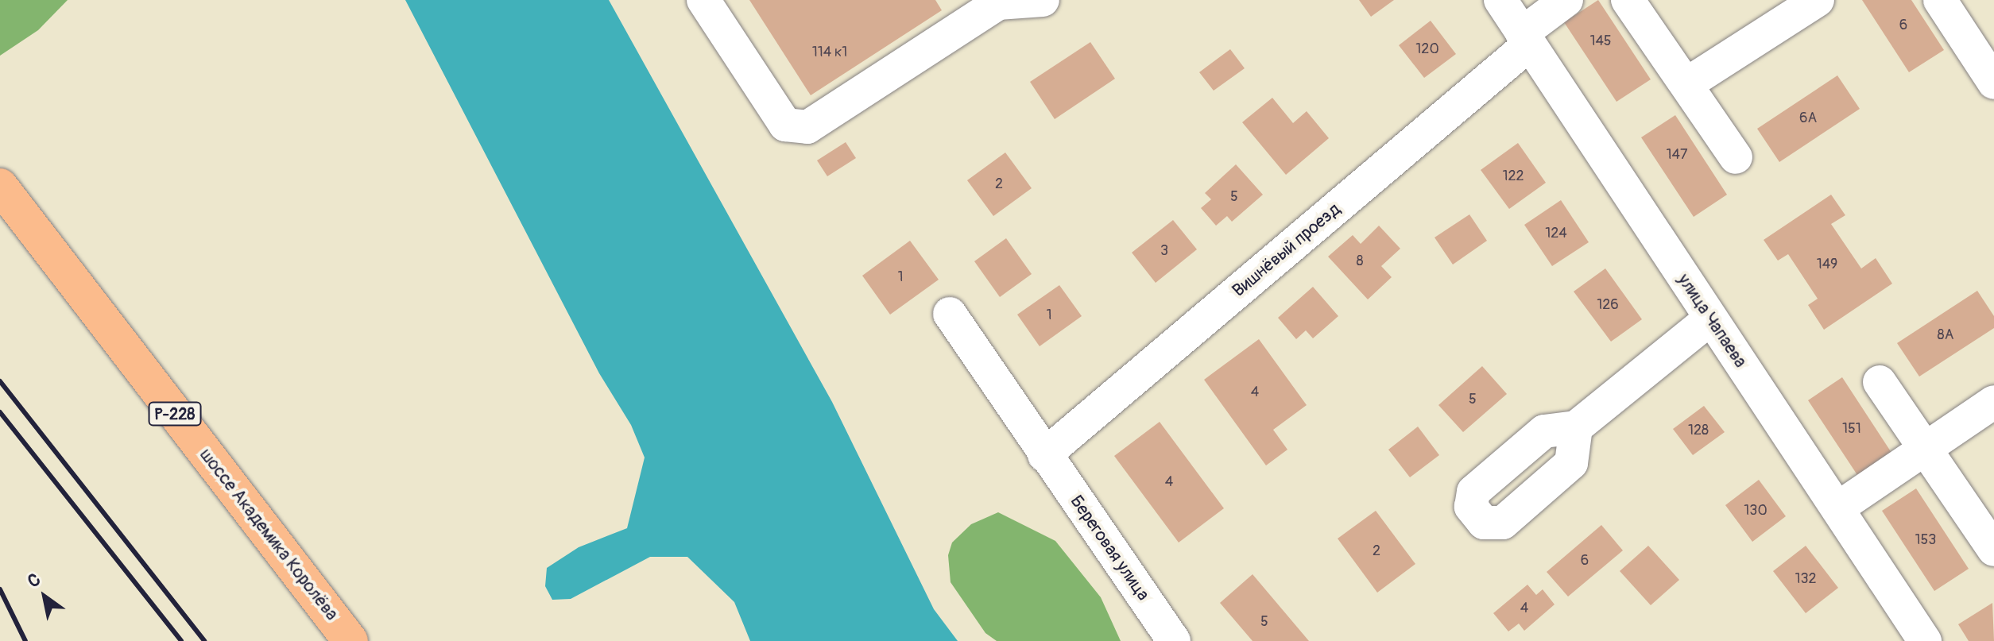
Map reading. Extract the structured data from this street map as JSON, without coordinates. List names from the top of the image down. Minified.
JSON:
{"streets":{"highway":["Р-228","шоссе Академика Королёва"],"street":["Вишнёвый проезд","улица Чапаева","Береговая улица"]},"crossings":[["Вишнёвый проезд","улица Чапаева"],["Вишнёвый проезд","Береговая улица"]],"house_numbers":["6","145","120","114 к1","6А","147","122","2","5","124","3","8","149","1","126","1","8А","4","5","151","128","4","130","153","2","6","132","4","5"],"north":"top left"}
